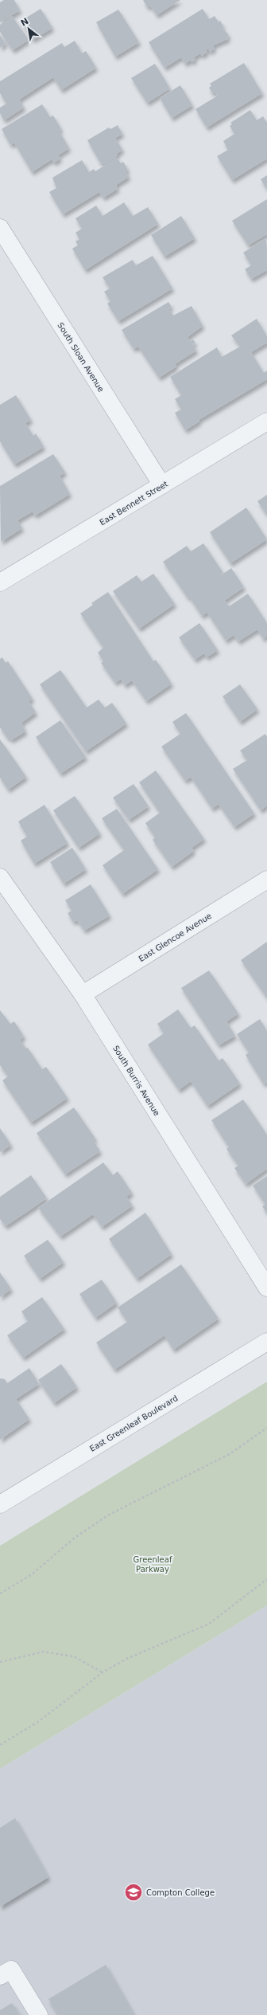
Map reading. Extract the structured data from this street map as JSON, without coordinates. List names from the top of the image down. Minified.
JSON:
{"streets":{"street":["South Sloan Avenue","East Bennett Street","East Glencoe Avenue","South Burris Avenue","East Greenleaf Boulevard"]},"crossings":[["South Sloan Avenue","East Bennett Street"],["East Glencoe Avenue","South Burris Avenue"]],"parks":["Greenleaf Parkway"],"places":{"school or university":["Compton College"]},"north":"top left"}
